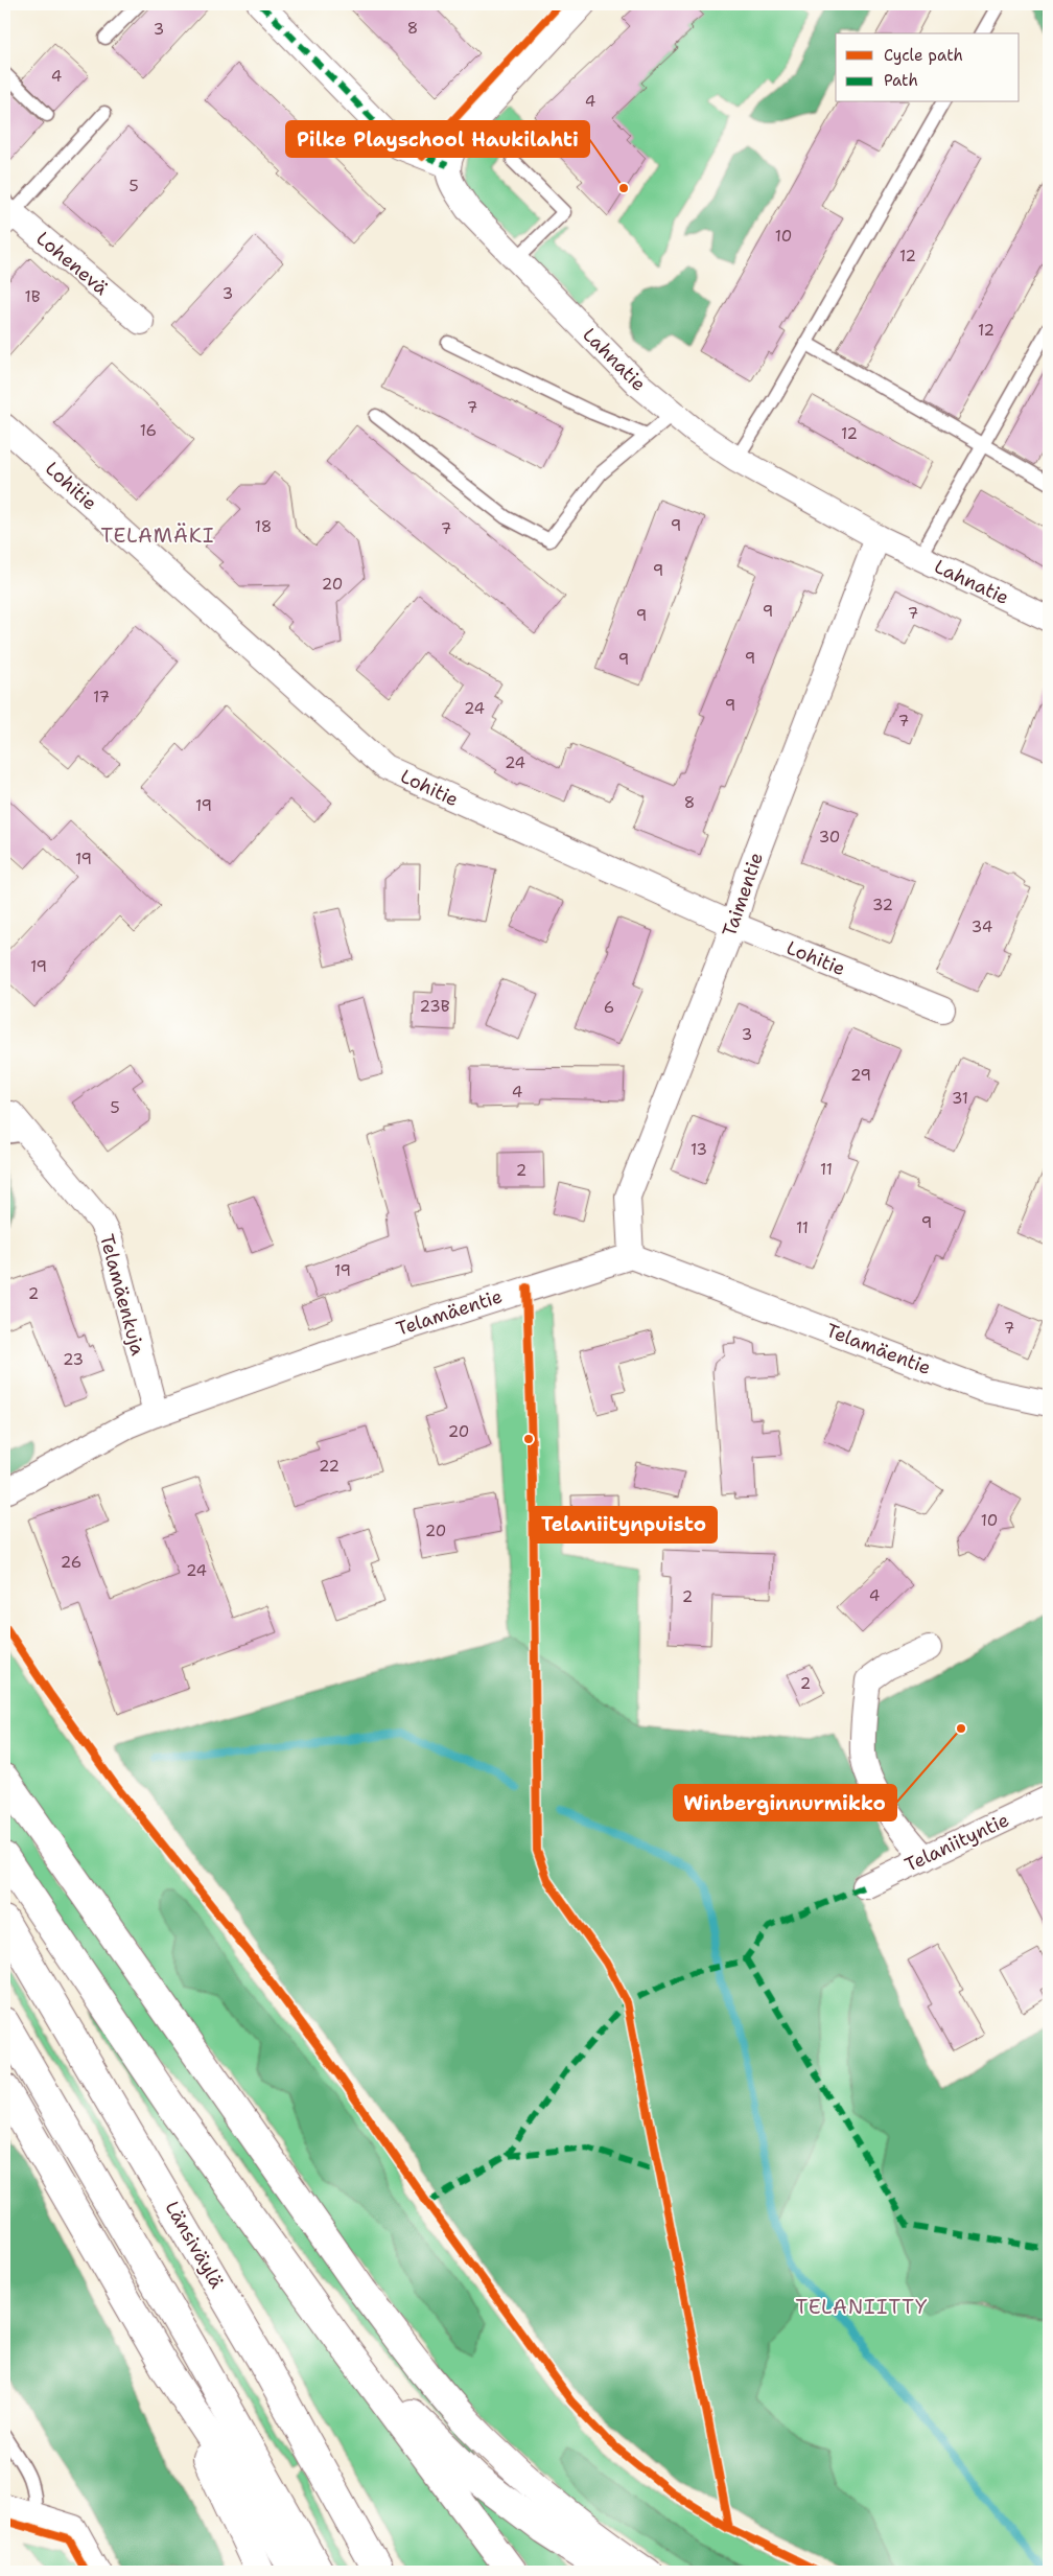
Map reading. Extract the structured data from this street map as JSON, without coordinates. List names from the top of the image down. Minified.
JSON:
{"streets":{"highway":["Länsiväylä"],"street":["Lohenevä","Lahnatie","Lohitie","Taimentie","Telamäenkuja","Telamäentie","Telaniityntie"]},"crossings":[["Lahnatie","Taimentie"],["Lohitie","Taimentie"],["Taimentie","Telamäentie"],["Telamäenkuja","Telamäentie"]],"districts":["TELAMÄKI","TELANIITTY"],"places":["Pilke Playschool Haukilahti","Telaniitynpuisto","Winberginnurmikko"],"house_numbers":["8","3","4","4","5","10","12","3","1B","12","7","16","12","9","18","7","9","20","9","7","9","9","9","17","9","24","7","24","8","19","30","19","32","34","19","23B","6","3","29","4","31","5","13","11","2","9","11","19","2","7","23","20","22","10","20","26","24","4","2","2"],"legend":["Cycle path","Path"]}
